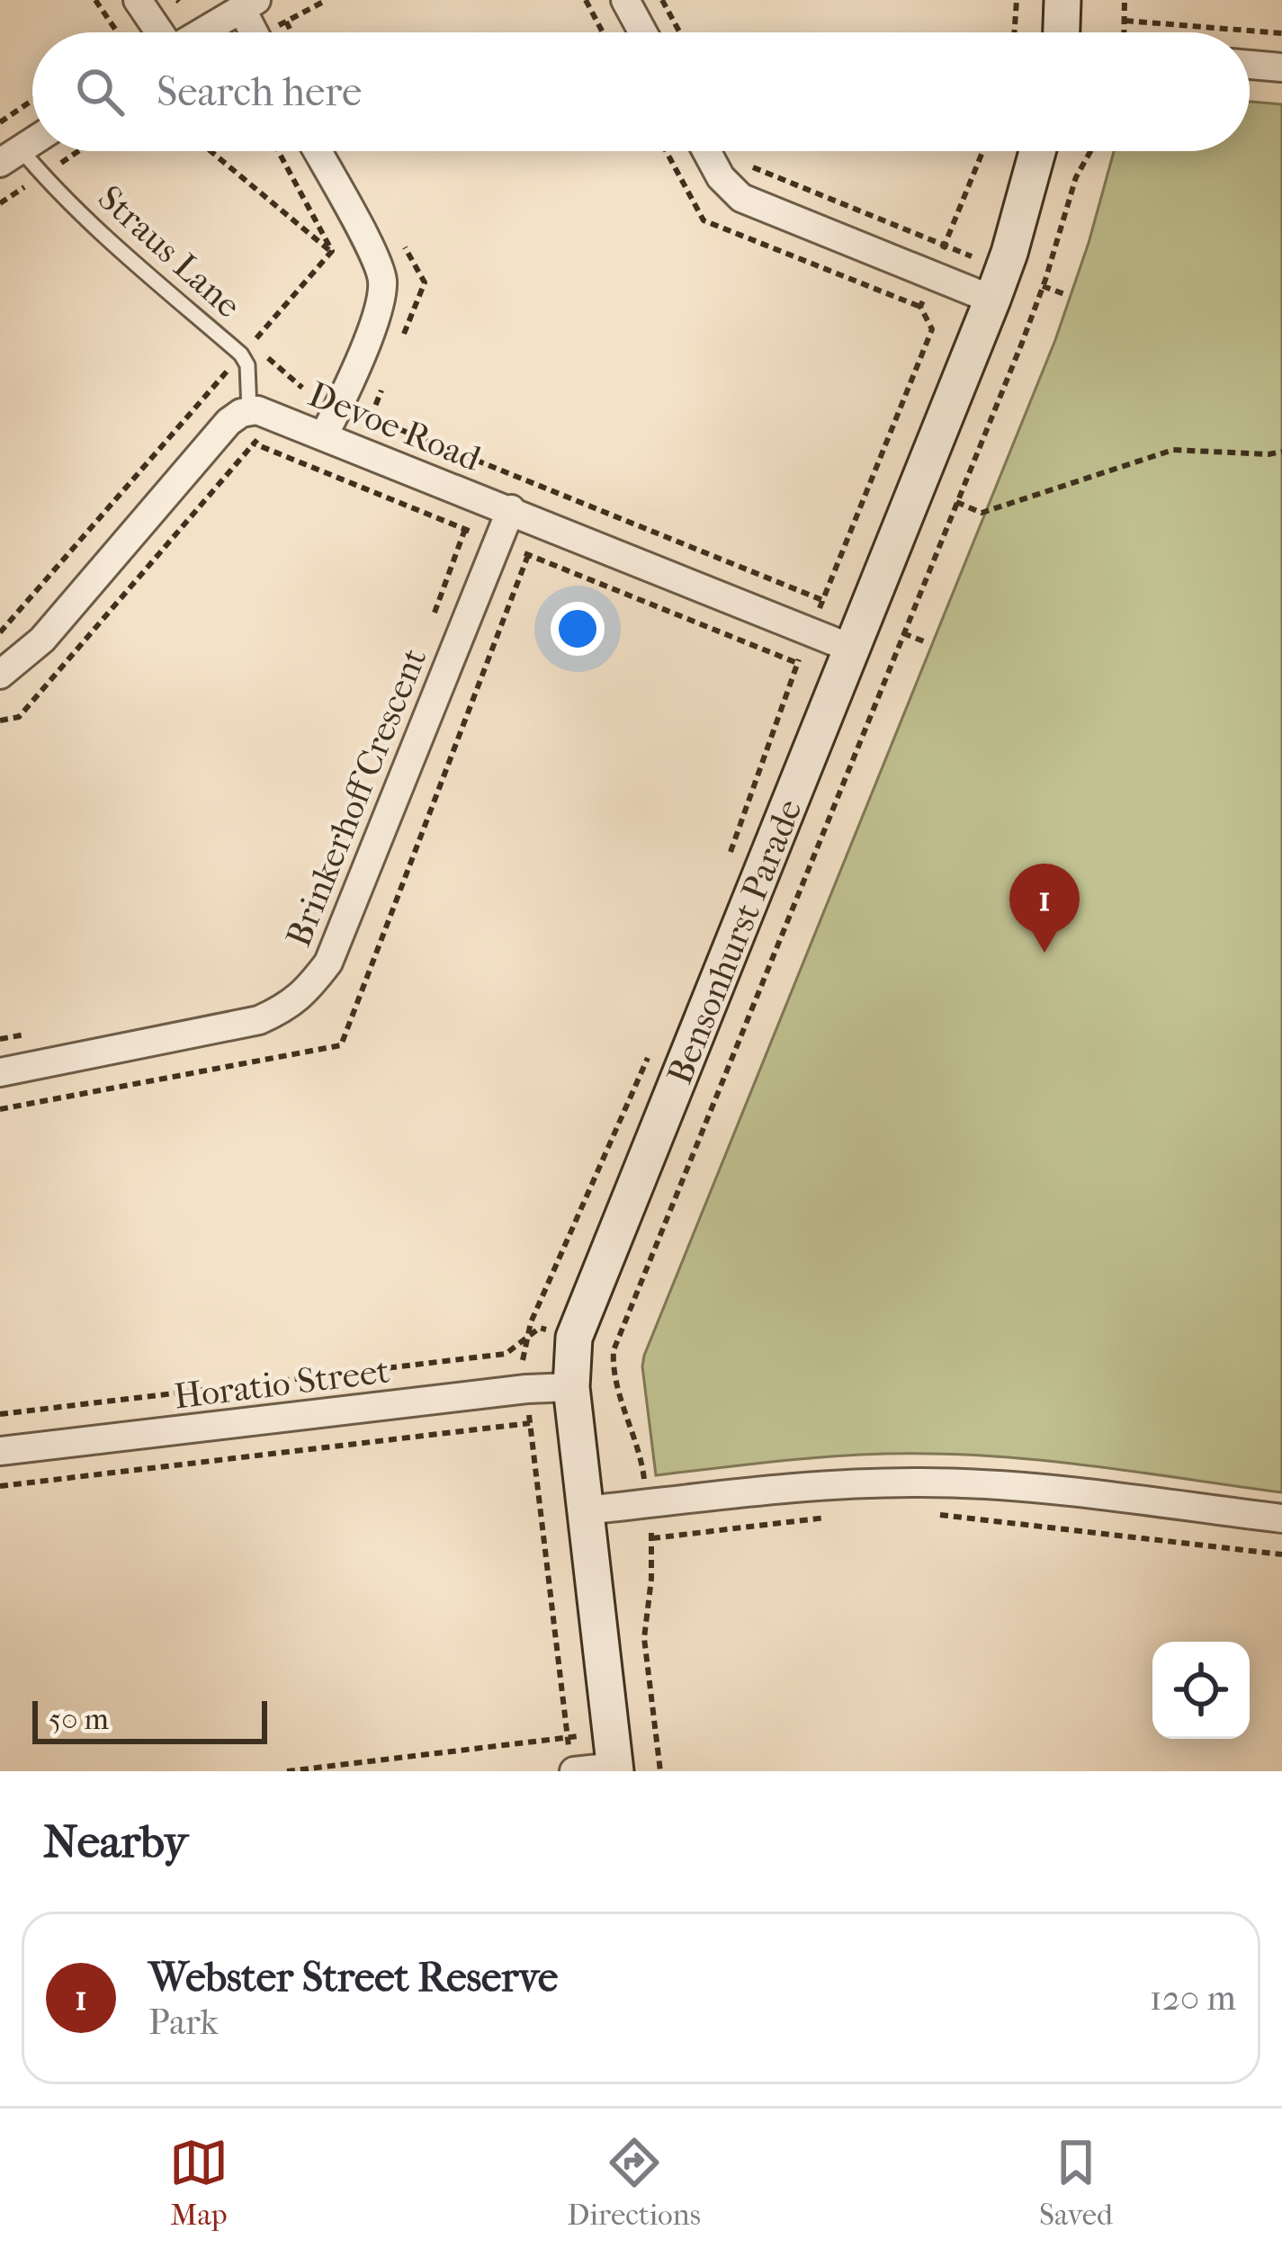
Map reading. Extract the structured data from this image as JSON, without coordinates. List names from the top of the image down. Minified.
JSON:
{"streets":{"street":["Devoe Road","Brinkerhoff Crescent","Bensonhurst Parade","Horatio Street"],"lane":["Straus Lane"]},"crossings":[["Straus Lane","Devoe Road"],["Devoe Road","Brinkerhoff Crescent"],["Devoe Road","Bensonhurst Parade"],["Bensonhurst Parade","Horatio Street"]],"scale_bar":"50 m","page":{"search":"Search here","pins":"1","scale":"50 m","heading":"Nearby","list":[{"mark":"1","name":"Webster Street Reserve","note":"Park","value":"120 m"}],"nav":["Map","Directions","Saved"]}}
